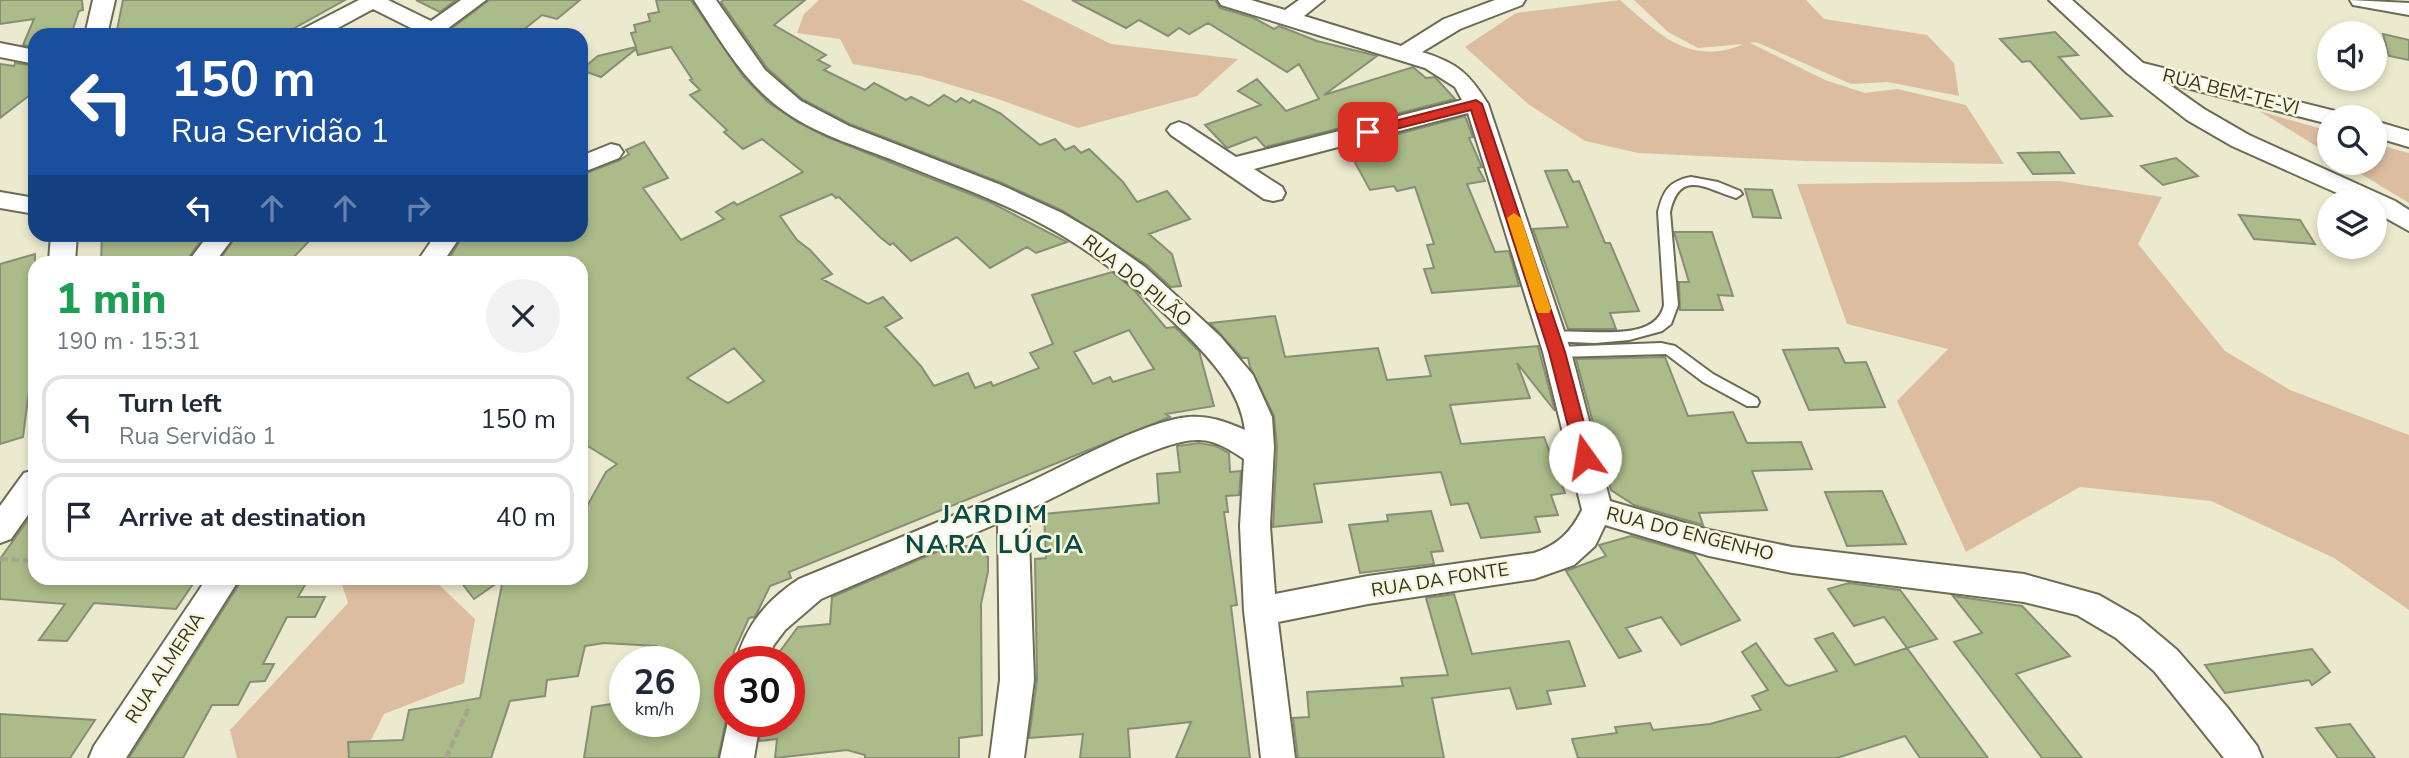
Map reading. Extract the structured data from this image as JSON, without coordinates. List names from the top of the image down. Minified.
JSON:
{"streets":{"street":["RUA BEM-TE-VI","RUA DO PILÃO","RUA DO ENGENHO","RUA DA FONTE","RUA ALMERIA"]},"crossings":[["RUA DO PILÃO","RUA DA FONTE"],["RUA DO ENGENHO","RUA DA FONTE"]],"districts":["JARDIM NARA LÚCIA"],"page":{"turn":["150 m","Rua Servidão 1"],"heading":["1 min","190 m · 15:31"],"list":[{"name":"Turn left","note":"Rua Servidão 1","value":"150 m"},{"name":"Arrive at destination","value":"40 m"}],"speed":"26 km/h","limit":"30"}}
